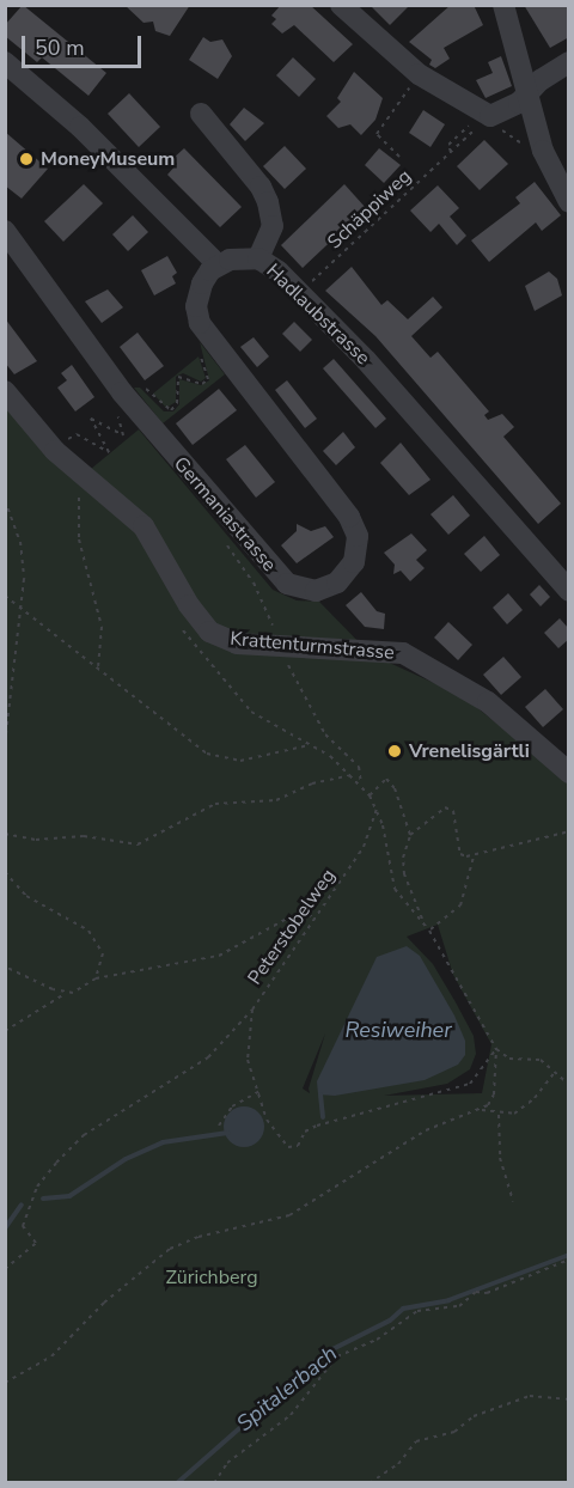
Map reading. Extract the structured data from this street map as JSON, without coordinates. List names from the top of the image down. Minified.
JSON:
{"streets":{"street":["Hadlaubstrasse","Germaniastrasse","Krattenturmstrasse"],"path":["Schäppiweg","Peterstobelweg"]},"crossings":[["Hadlaubstrasse","Germaniastrasse"]],"water":["Resiweiher","Spitalerbach"],"parks":["Zürichberg"],"places":["MoneyMuseum","Vrenelisgärtli"],"scale_bar":"50 m"}
